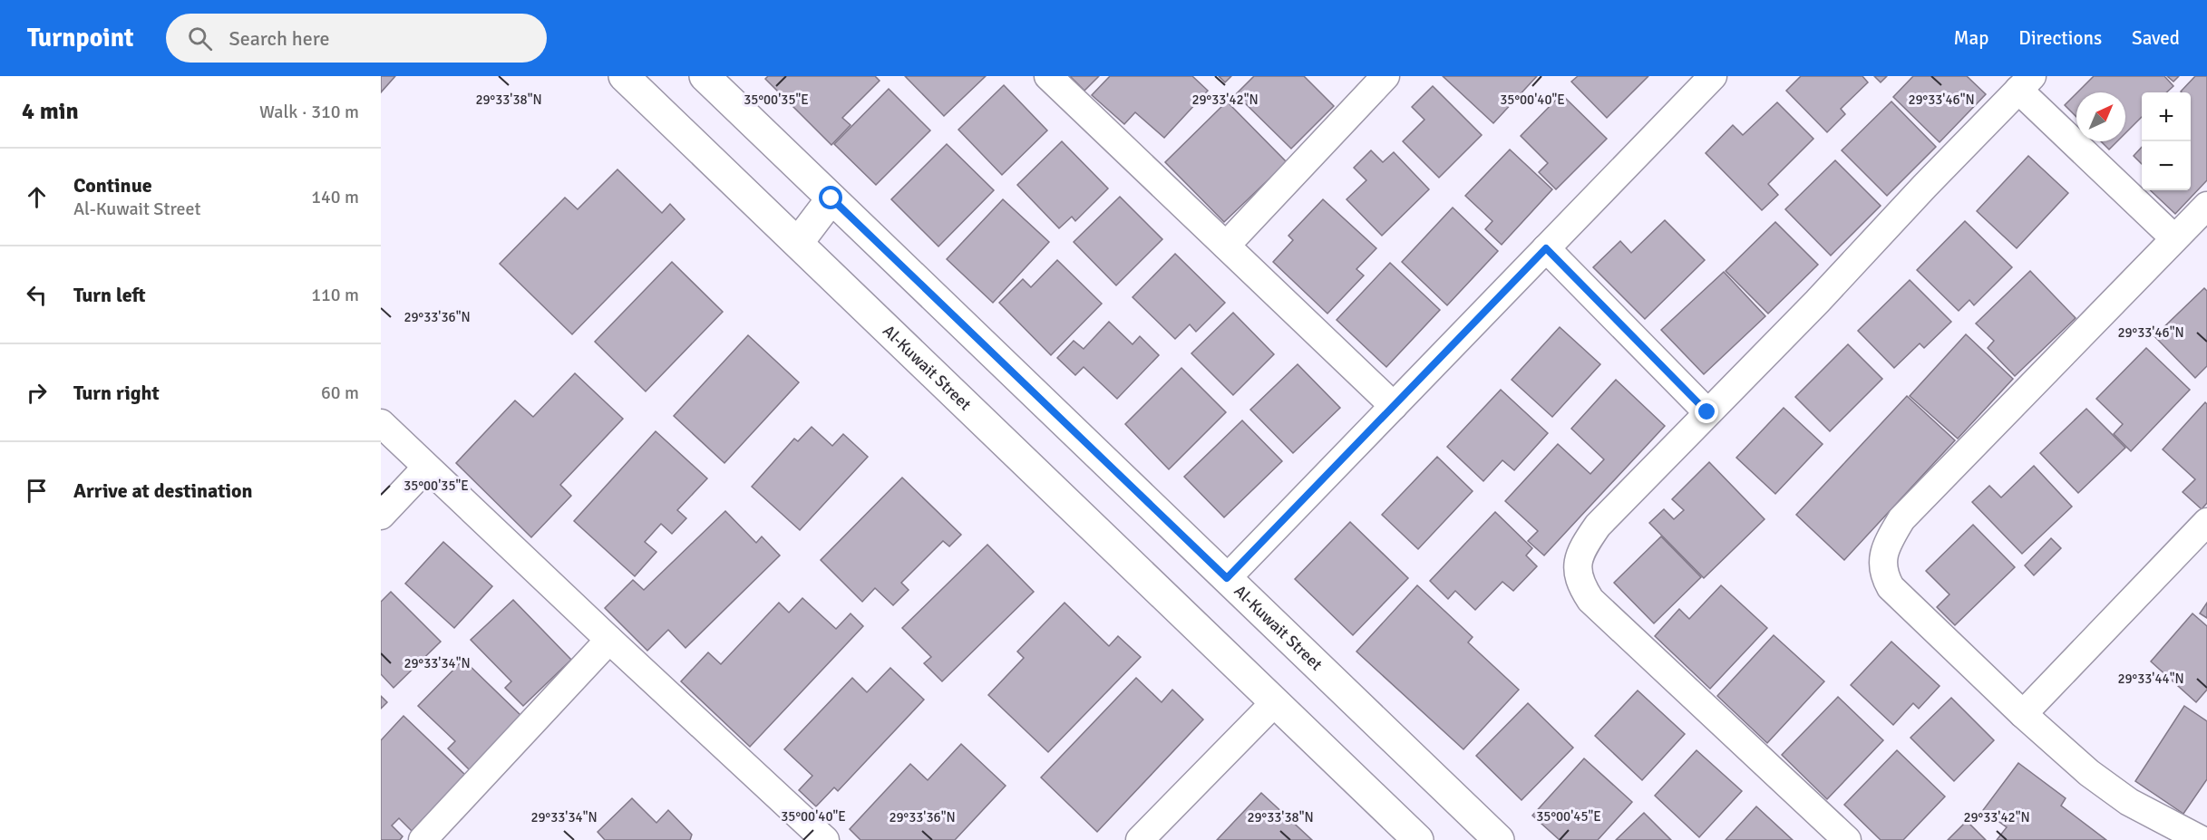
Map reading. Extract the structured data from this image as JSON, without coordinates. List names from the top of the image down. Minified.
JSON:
{"streets":{"main road":["Al-Kuwait Street"]},"north":"top right","page":{"header":"Turnpoint","search":"Search here","nav":["Map","Directions","Saved"],"heading":["4 min","Walk · 310 m"],"map_buttons":["+","−"],"list":[["Continue","Al-Kuwait Street","140 m"],["Turn left","110 m"],["Turn right","60 m"],"Arrive at destination"]},"coordinates":["29°33'38\"N","29°33'42\"N","29°33'46\"N","35°00'35\"E","35°00'40\"E","29°33'36\"N","29°33'34\"N","29°33'44\"N","35°00'45\"E"]}
